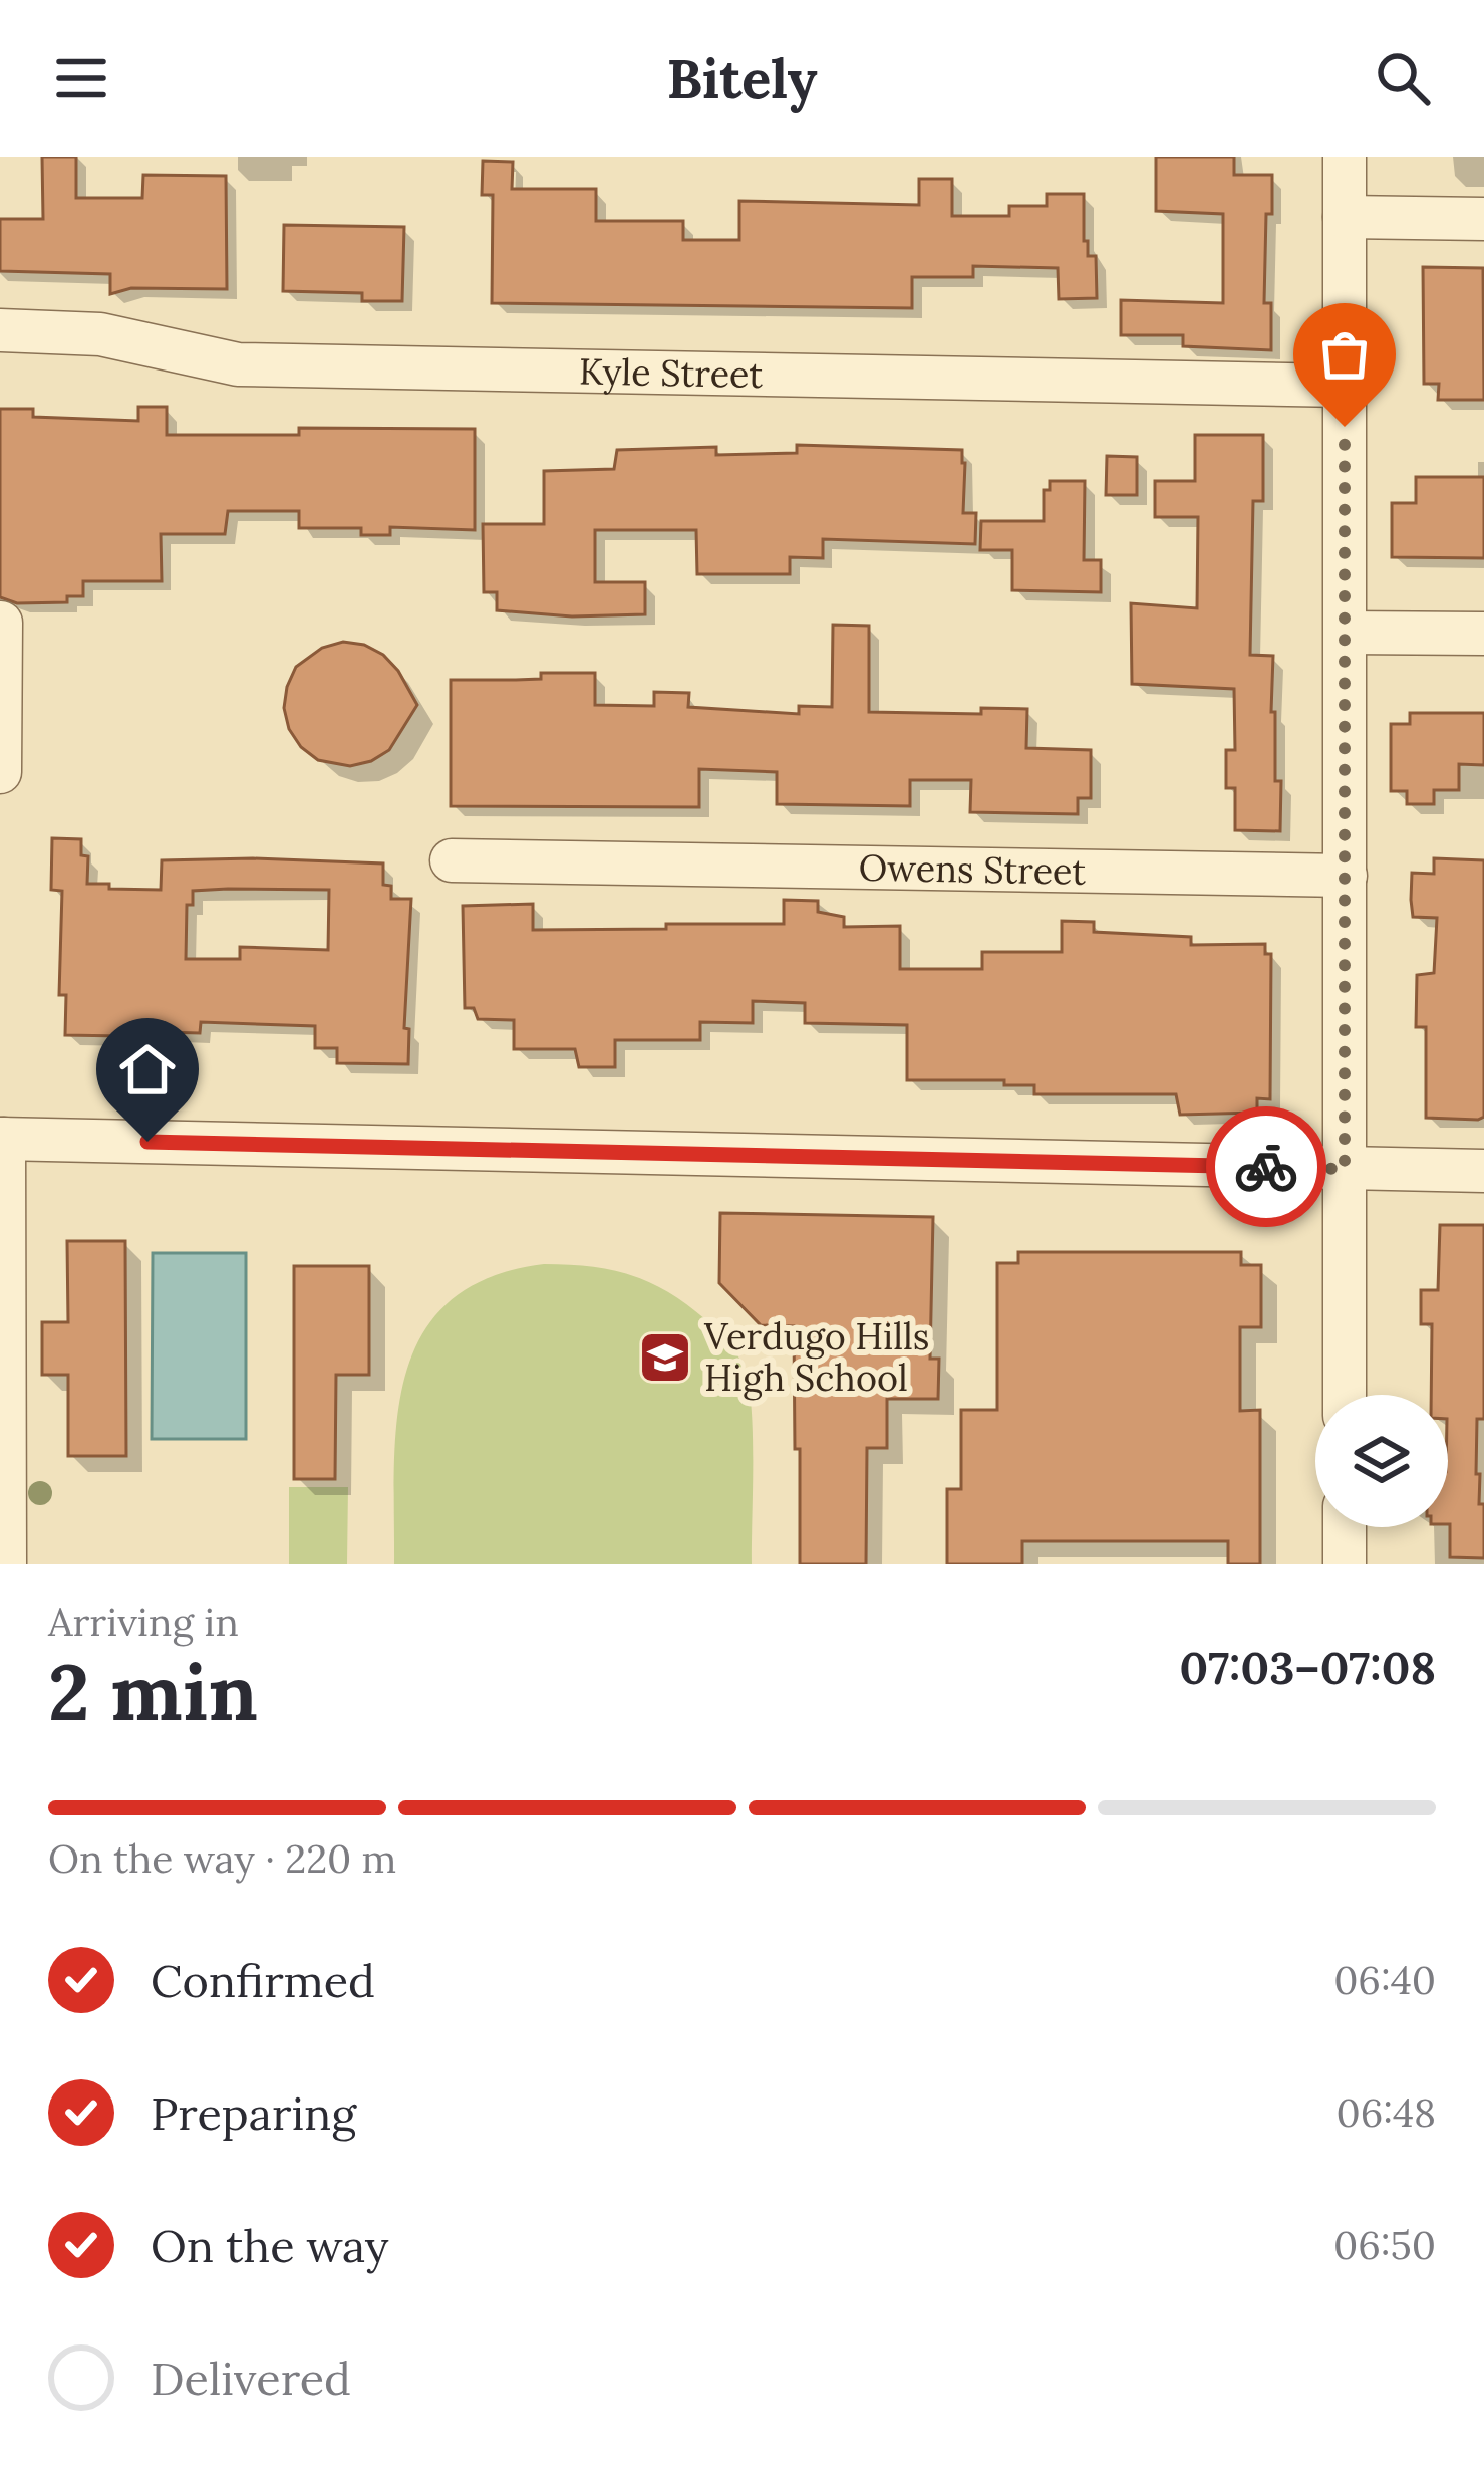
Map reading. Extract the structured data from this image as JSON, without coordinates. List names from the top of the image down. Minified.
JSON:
{"streets":{"street":["Kyle Street","Owens Street"]},"places":{"school or university":["Verdugo Hills High School"]},"page":{"header":"Bitely","heading":["2 min","Arriving in","07:03–07:08"],"bar":"On the way · 220 m","list":[["Confirmed","06:40"],["Preparing","06:48"],["On the way","06:50"],"Delivered"]}}
